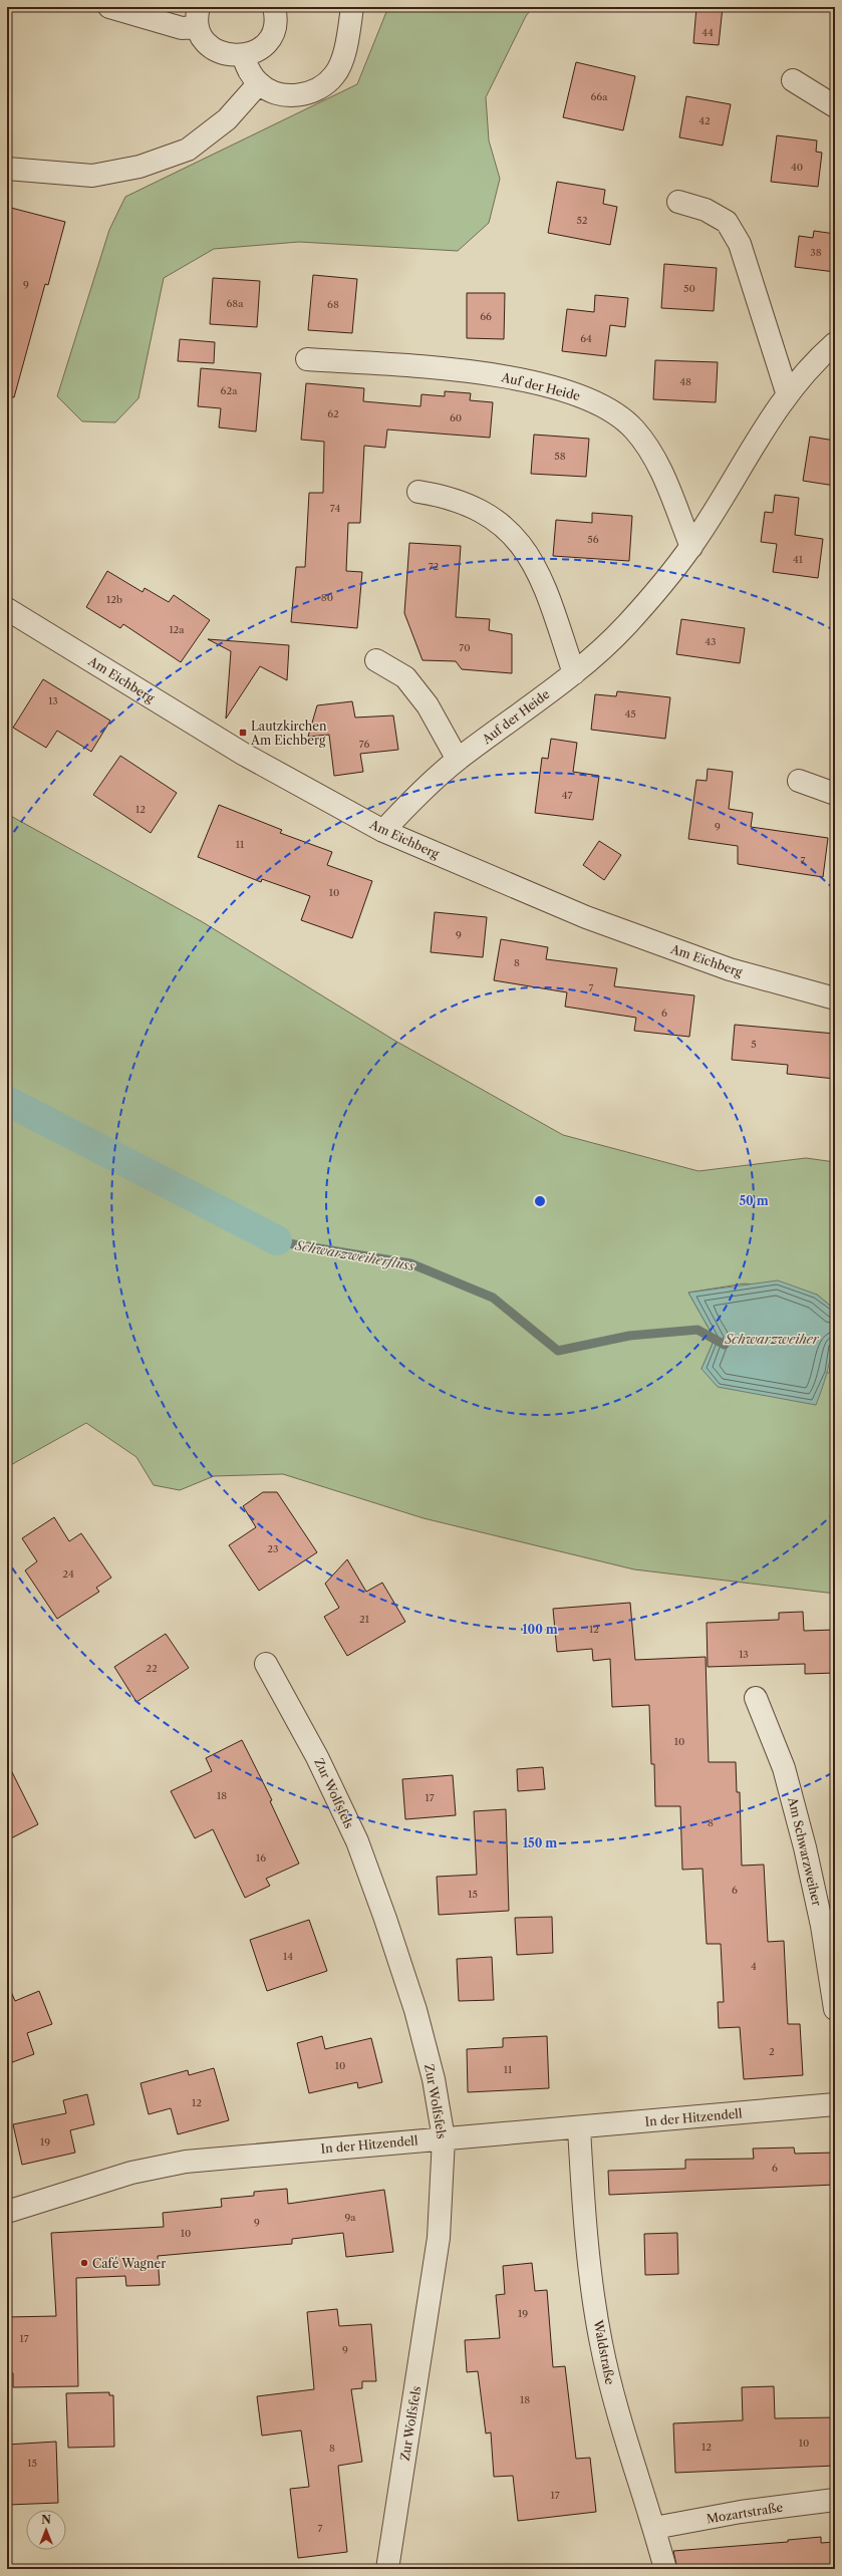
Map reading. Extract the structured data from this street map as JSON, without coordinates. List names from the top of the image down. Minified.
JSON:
{"streets":{"street":["Auf der Heide","Am Eichberg","Zur Wolfsfels","Am Schwarzweiher","In der Hitzendell","Waldstraße","Mozartstraße"]},"crossings":[["Auf der Heide","Am Eichberg"],["Zur Wolfsfels","In der Hitzendell"],["In der Hitzendell","Waldstraße"],["Waldstraße","Mozartstraße"]],"water":["Schwarzweiherfluss","Schwarzweiher"],"places":{"transit":["Lautzkirchen Am Eichberg"],"other":["Café Wagner"]},"house_numbers":["44","66a","42","40","52","38","9","50","68a","68","66","64","48","62a","62","60","58","74","56","41","72","80","12b","12a","43","70","13","45","76","47","12","9","11","7","10","9","8","7","6","5","23","24","21","12","13","22","10","18","17","8","16","6","15","14","4","2","10","11","12","19","6","9a","9","10","19","17","9","18","10","12","8","15","17","7"],"north":"top","rings":["50 m","100 m","150 m"]}
